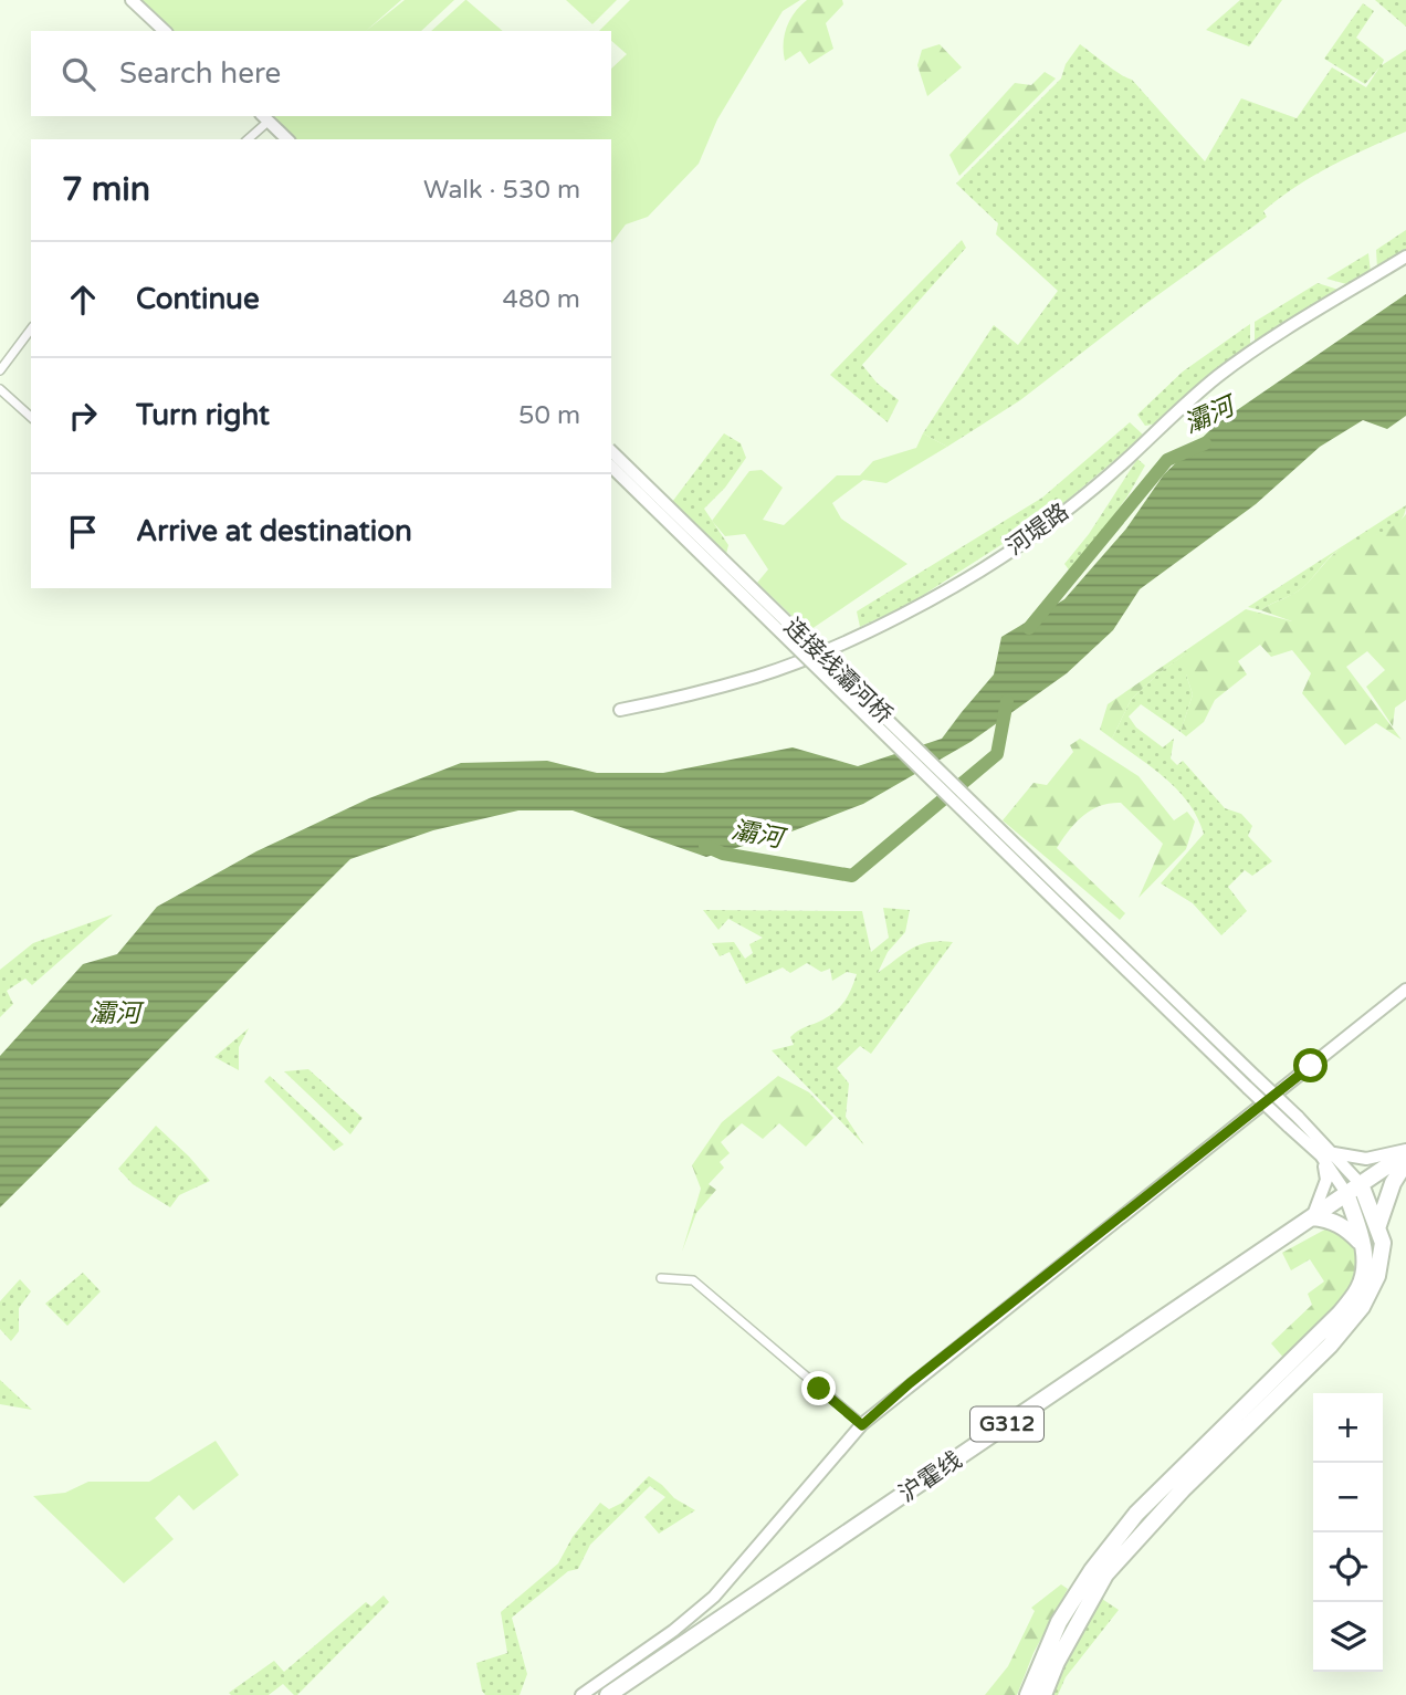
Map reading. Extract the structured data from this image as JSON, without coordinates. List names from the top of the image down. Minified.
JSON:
{"streets":{"highway":["G312","沪霍线"],"main road":["河堤路","连接线灞河桥"]},"water":["灞河"],"page":{"search":"Search here","heading":["7 min","Walk · 530 m"],"list":[["Continue","480 m"],["Turn right","50 m"],"Arrive at destination"],"map_buttons":["+","−"]}}
